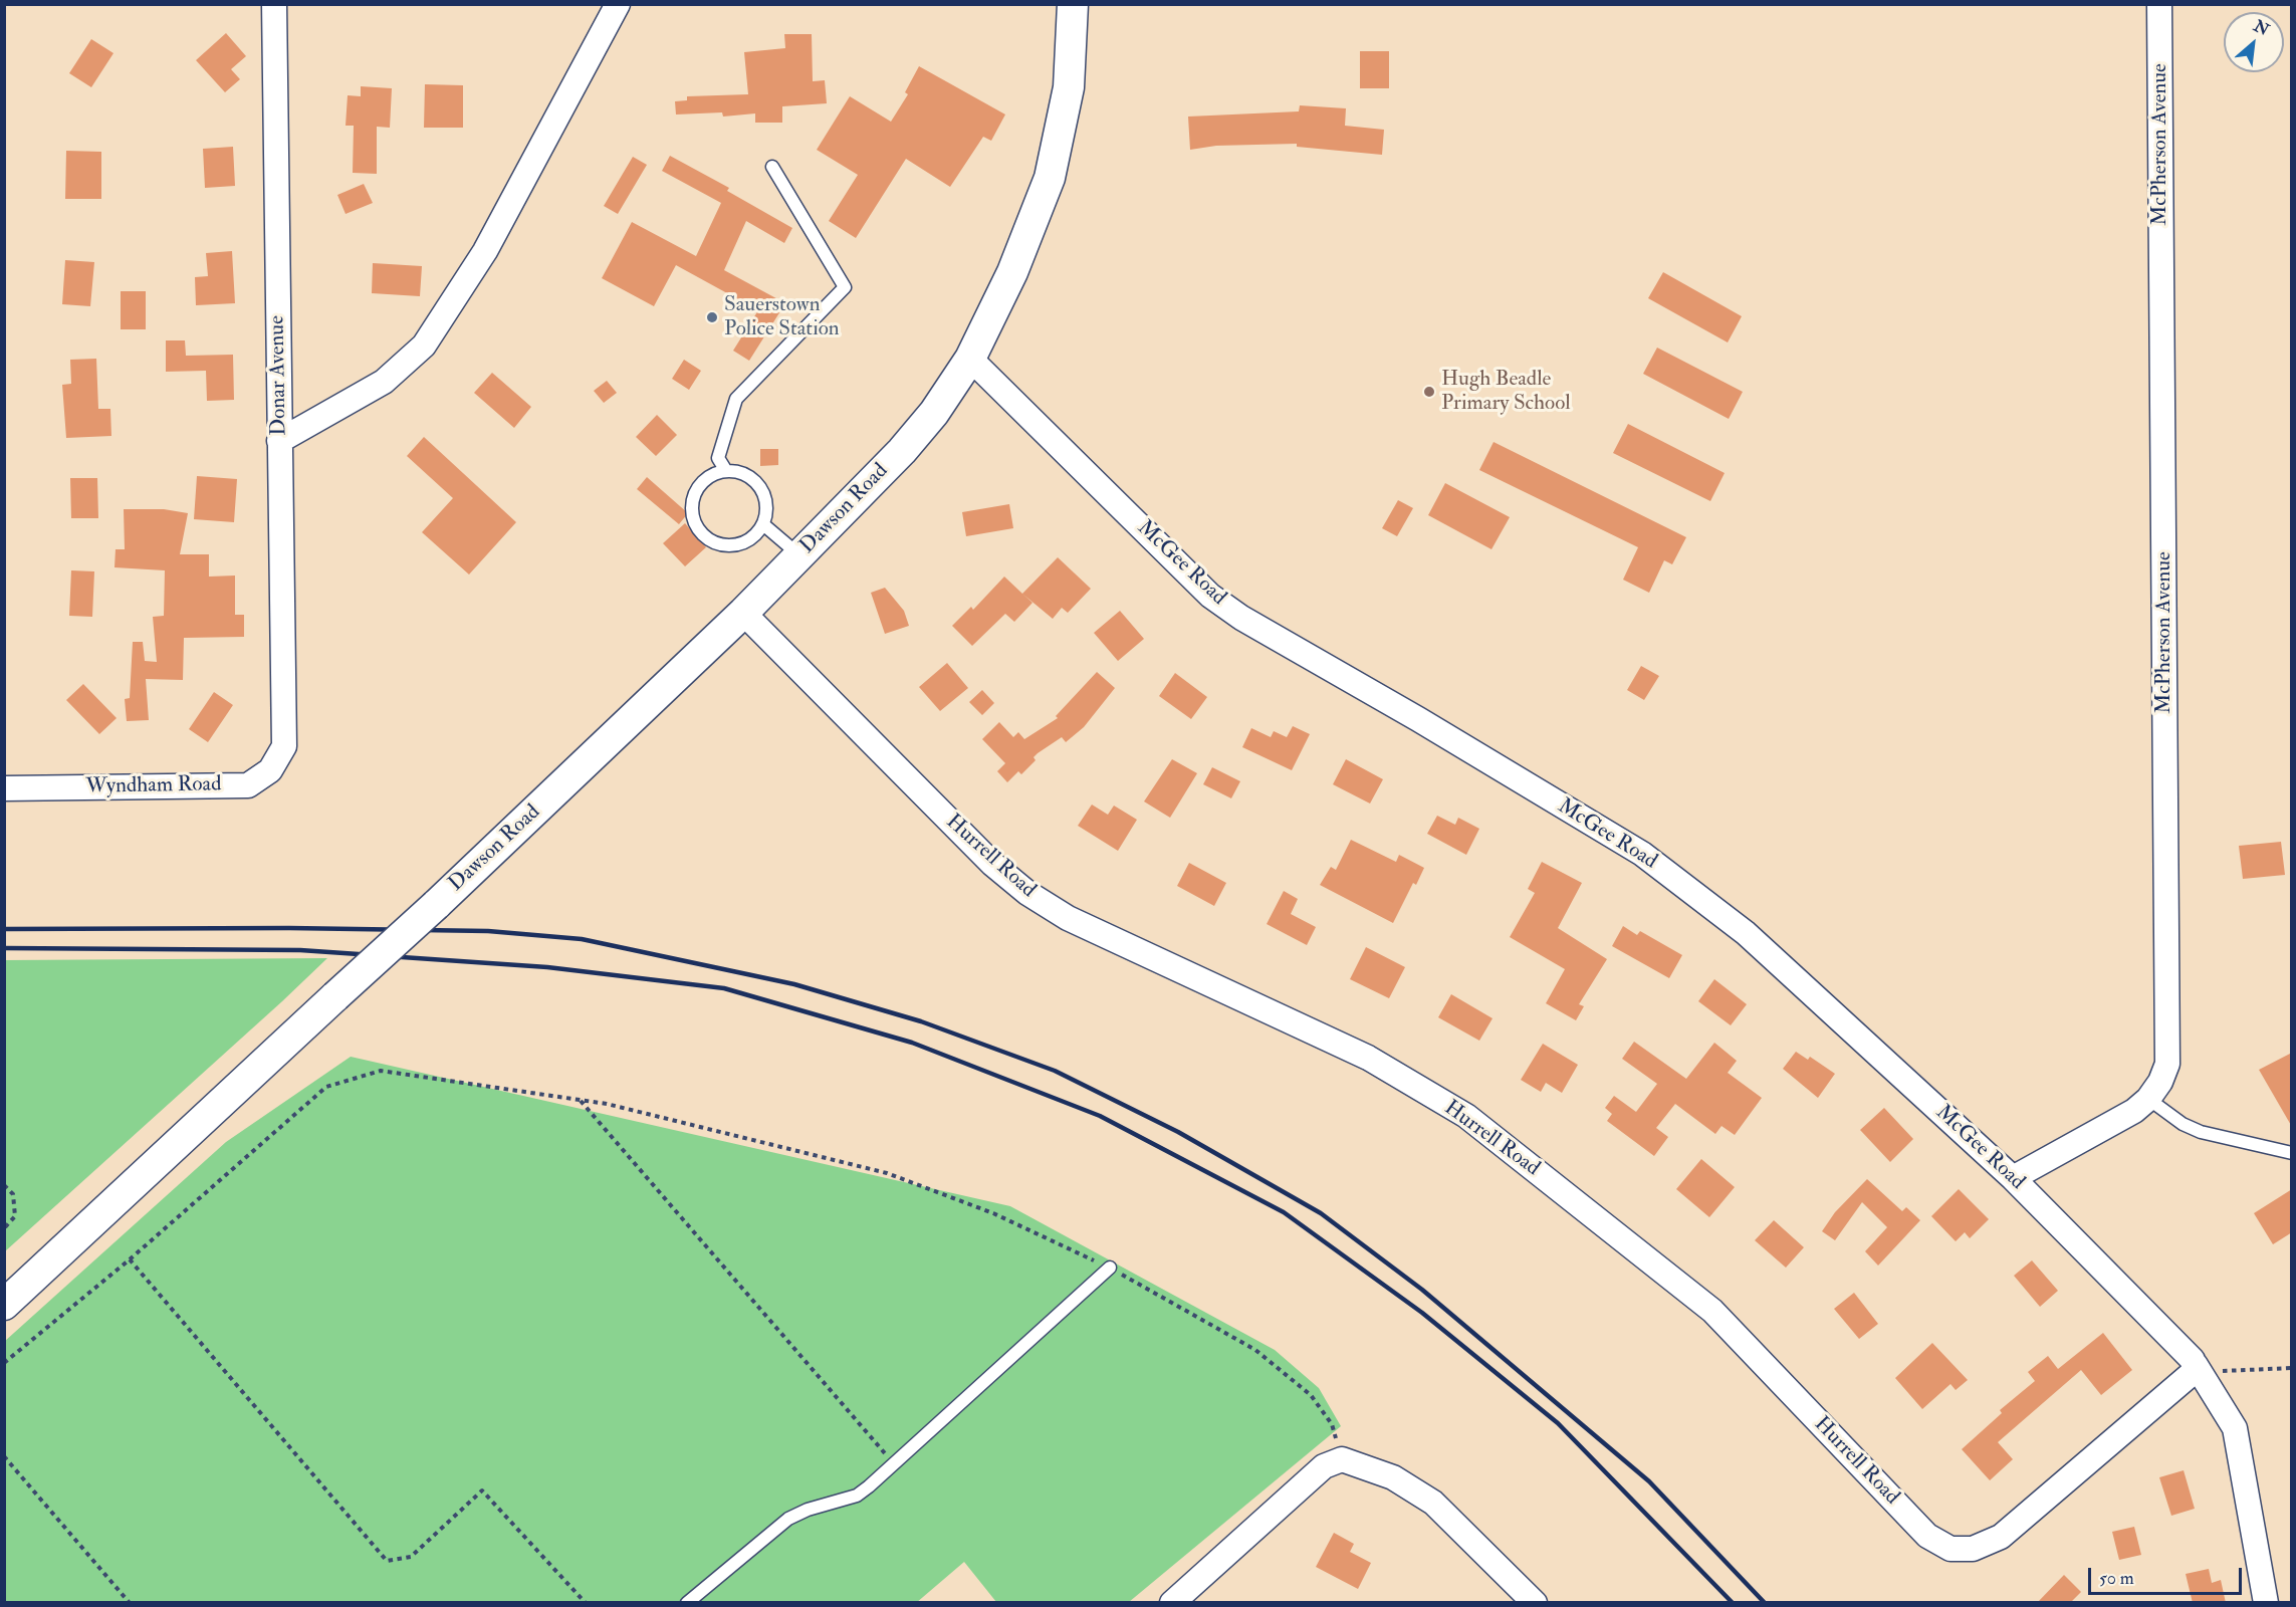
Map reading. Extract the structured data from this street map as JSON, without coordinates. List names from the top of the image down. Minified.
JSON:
{"streets":{"street":["McPherson Avenue","Donar Avenue","Dawson Road","McGee Road","Wyndham Road","Hurrell Road"]},"crossings":[["McPherson Avenue","McGee Road"],["Donar Avenue","Wyndham Road"],["Dawson Road","McGee Road"],["Dawson Road","Hurrell Road"],["McGee Road","Hurrell Road"]],"places":["Sauerstown Police Station","Hugh Beadle Primary School"],"scale_bar":"50 m","north":"top right"}
